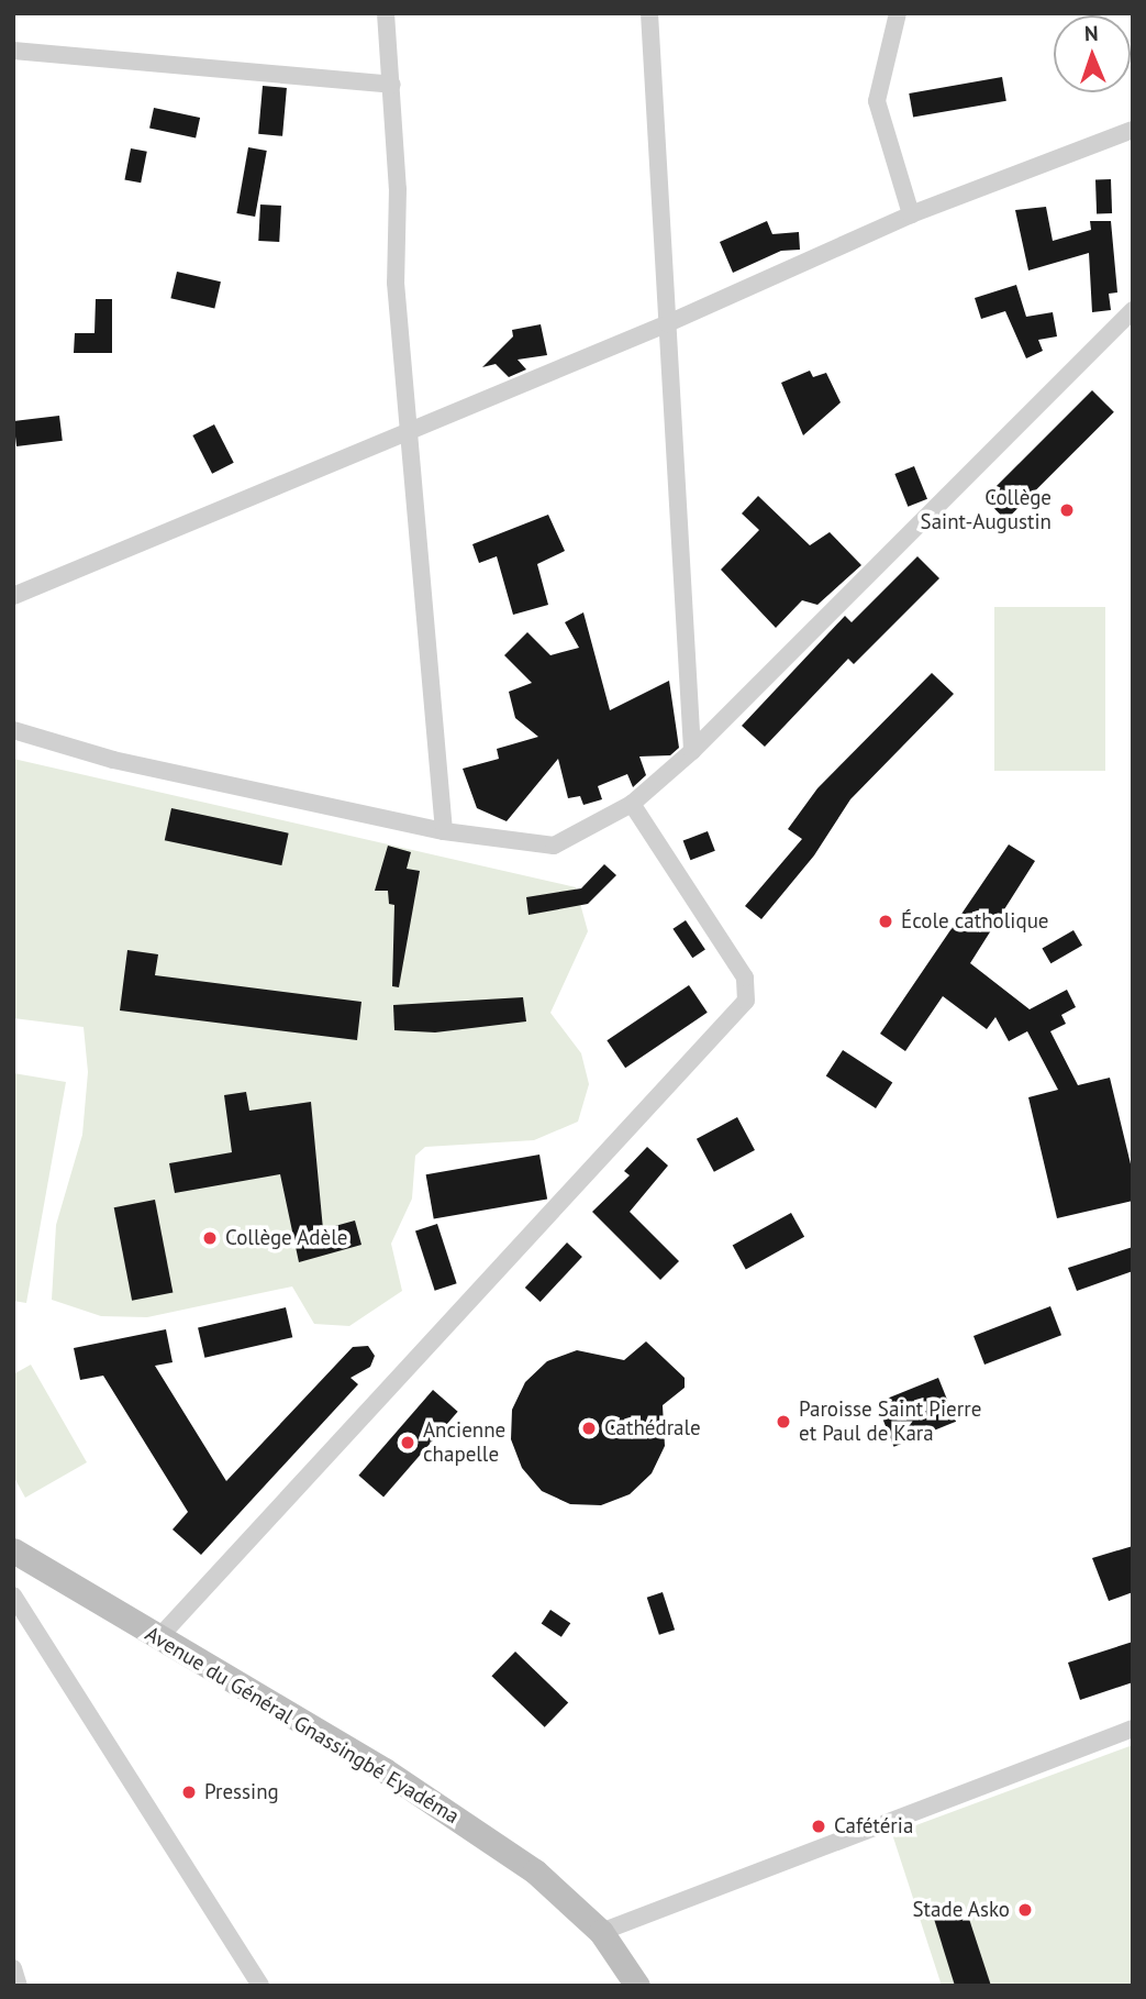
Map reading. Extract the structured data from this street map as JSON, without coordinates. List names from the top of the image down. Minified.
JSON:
{"streets":{"main road":["Avenue du Général Gnassingbé Eyadéma"]},"places":["Collège Saint-Augustin","École catholique","Collège Adèle","Paroisse Saint Pierre et Paul de Kara","Cathédrale","Ancienne chapelle","Pressing","Cafétéria","Stade Asko"],"north":"top"}
